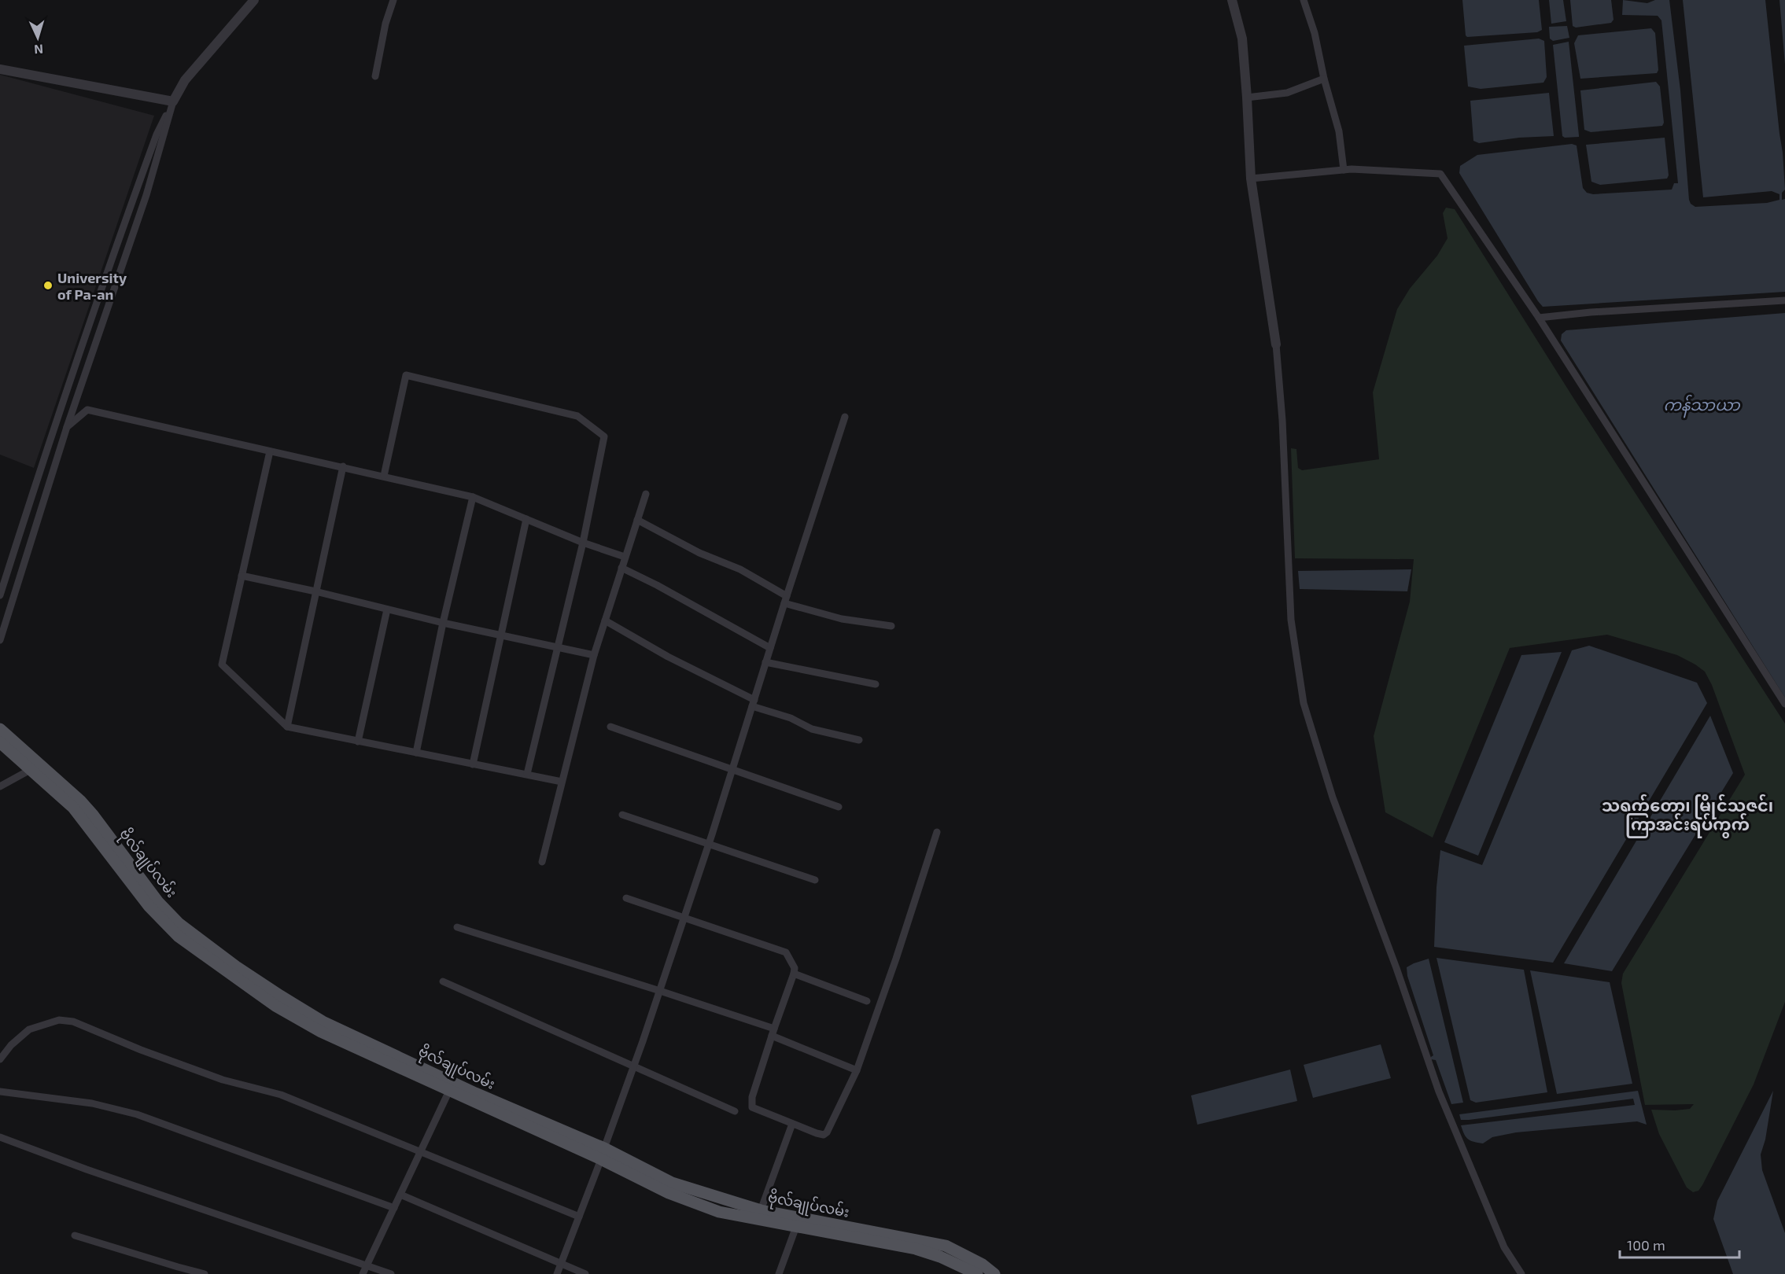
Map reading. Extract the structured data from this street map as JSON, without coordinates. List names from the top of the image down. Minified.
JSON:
{"streets":{"main road":["ဗိုလ်ချုပ်လမ်း"]},"districts":["သရက်တော၊ မြိုင်သဇင်၊ ကြာအင်းရပ်ကွက်"],"water":["ကန်သာယာ"],"places":["University of Pa-an"],"scale_bar":"100 m","north":"bottom"}
